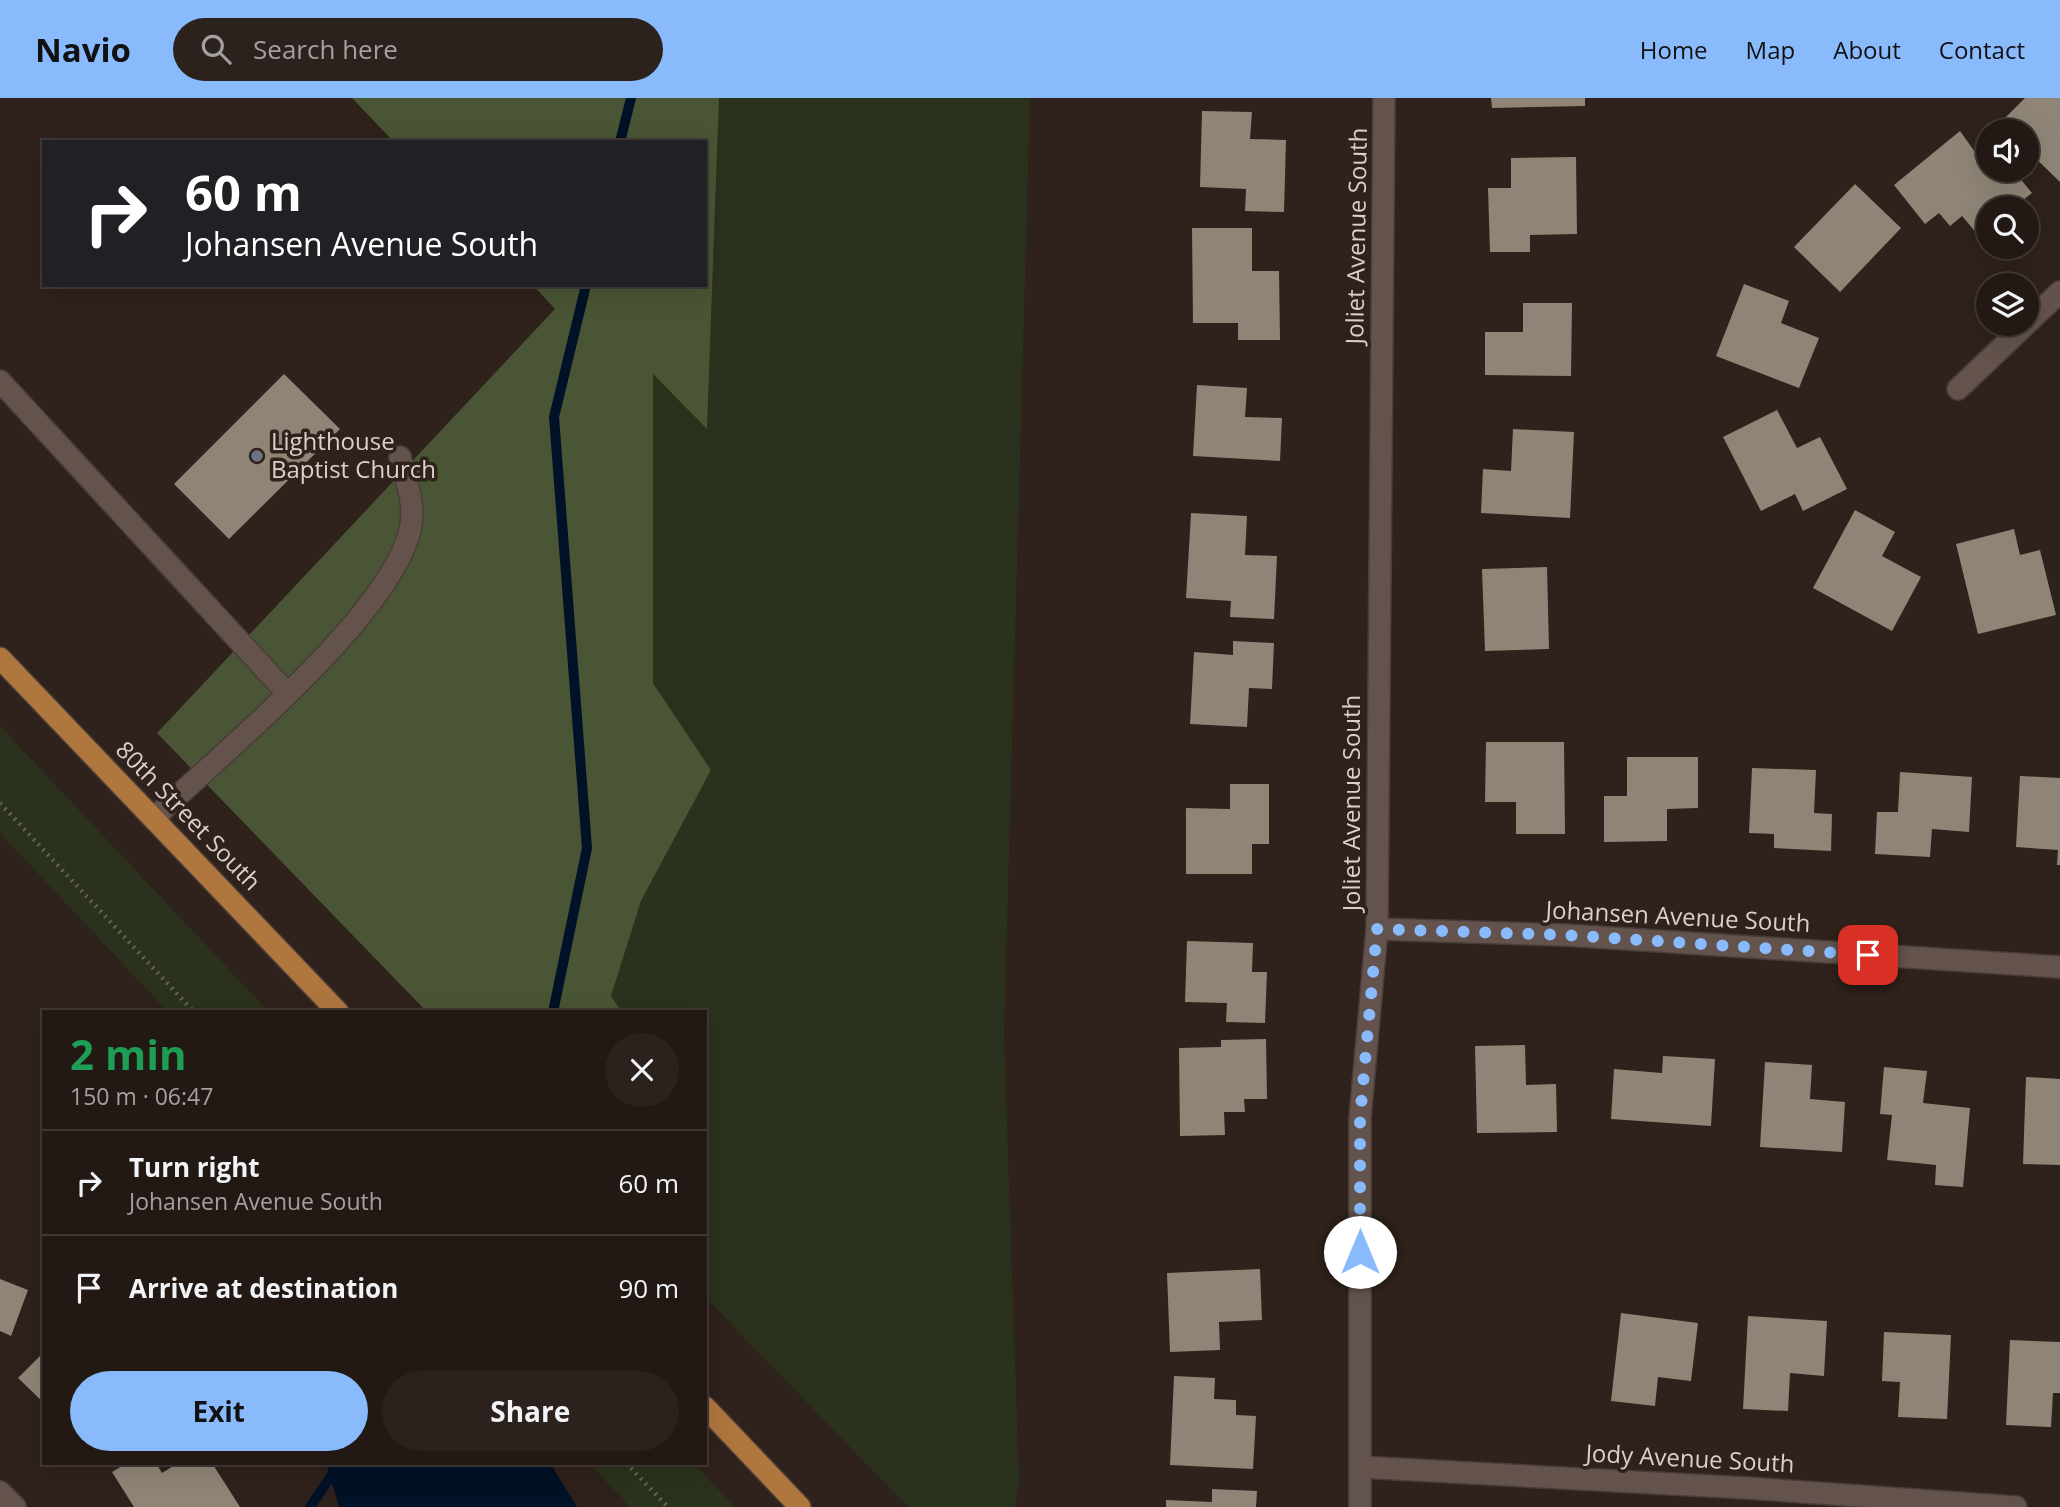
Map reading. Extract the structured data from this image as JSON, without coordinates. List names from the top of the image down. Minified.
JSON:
{"streets":{"main road":["80th Street South"],"street":["Joliet Avenue South","Johansen Avenue South","Jody Avenue South"]},"crossings":[["Joliet Avenue South","Johansen Avenue South"],["Joliet Avenue South","Jody Avenue South"]],"places":["Lighthouse Baptist Church"],"page":{"header":"Navio","search":"Search here","nav":["Home","Map","About","Contact"],"turn":["60 m","Johansen Avenue South"],"heading":["2 min","150 m · 06:47"],"list":[{"name":"Turn right","note":"Johansen Avenue South","value":"60 m"},{"name":"Arrive at destination","value":"90 m"}],"buttons":["Exit","Share"]}}
